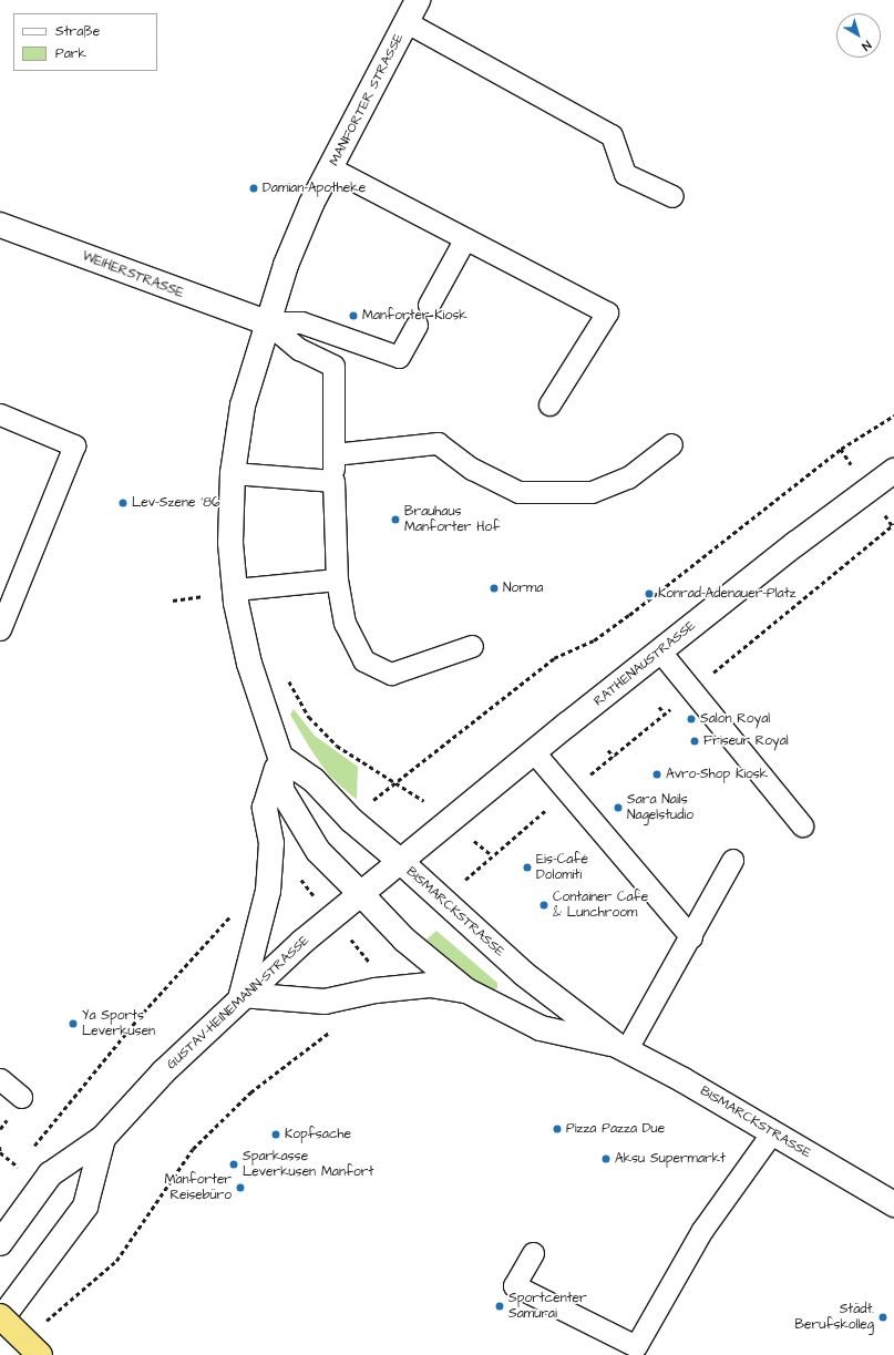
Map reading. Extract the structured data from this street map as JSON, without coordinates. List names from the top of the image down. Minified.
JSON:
{"streets":{"main road":["MANFORTER STRASSE","WEIHERSTRASSE","RATHENAUSTRASSE","BISMARCKSTRASSE","GUSTAV-HEINEMANN-STRASSE"]},"crossings":[["MANFORTER STRASSE","WEIHERSTRASSE"],["RATHENAUSTRASSE","BISMARCKSTRASSE"],["RATHENAUSTRASSE","GUSTAV-HEINEMANN-STRASSE"],["BISMARCKSTRASSE","GUSTAV-HEINEMANN-STRASSE"]],"places":["Damian-Apotheke","Manforter Kiosk","Lev-Szene '86","Brauhaus Manforter Hof","Norma","Konrad-Adenauer-Platz","Salon Royal","Friseur Royal","Avro-Shop Kiosk","Sara Nails Nagelstudio","Eis-Café Dolomiti","Container Cafe & Lunchroom","Ya Sports Leverkusen","Pizza Pazza Due","Kopfsache","Aksu Supermarkt","Sparkasse Leverkusen Manfort","Manforter Reisebüro","Sportcenter Samurai","Städt. Berufskolleg"],"legend":["Straße","Park"],"north":"bottom right"}
